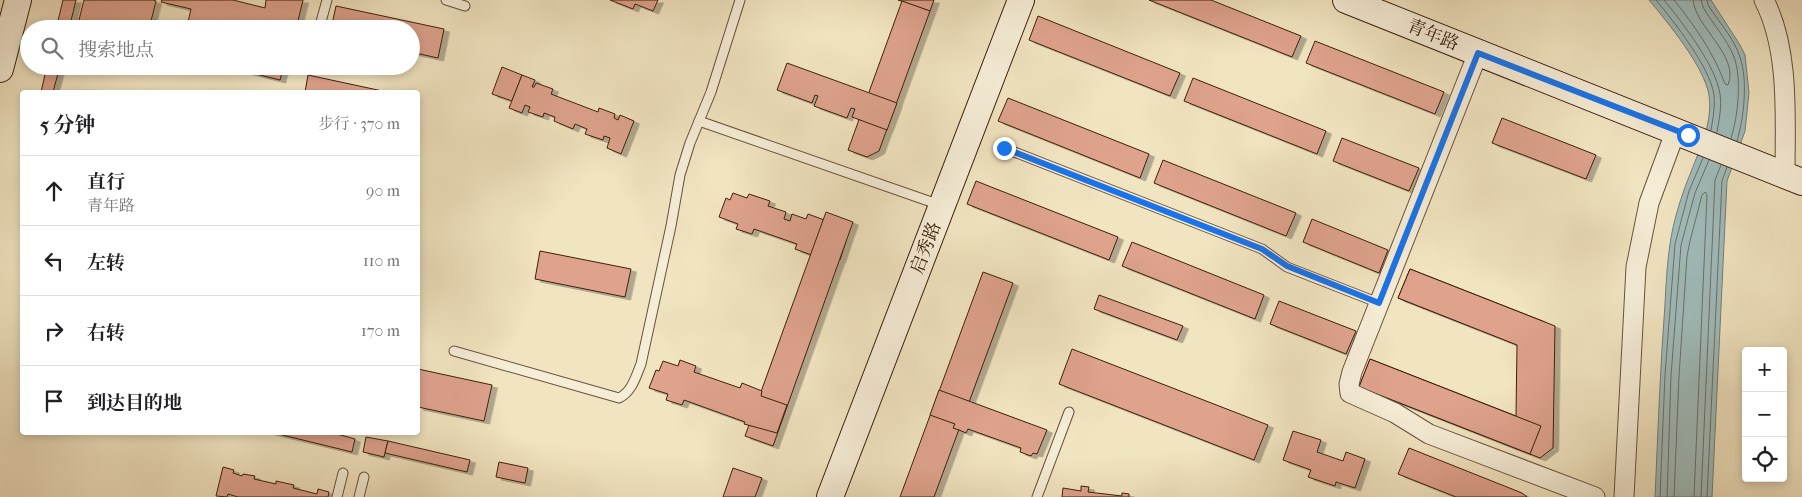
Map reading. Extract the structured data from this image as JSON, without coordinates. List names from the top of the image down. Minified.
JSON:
{"streets":{"street":["青年路","启秀路"]},"page":{"search":"搜索地点","heading":["5 分钟","步行 · 370 m"],"list":[["直行","青年路","90 m"],["左转","110 m"],["右转","170 m"],"到达目的地"],"map_buttons":["+","−"]}}
